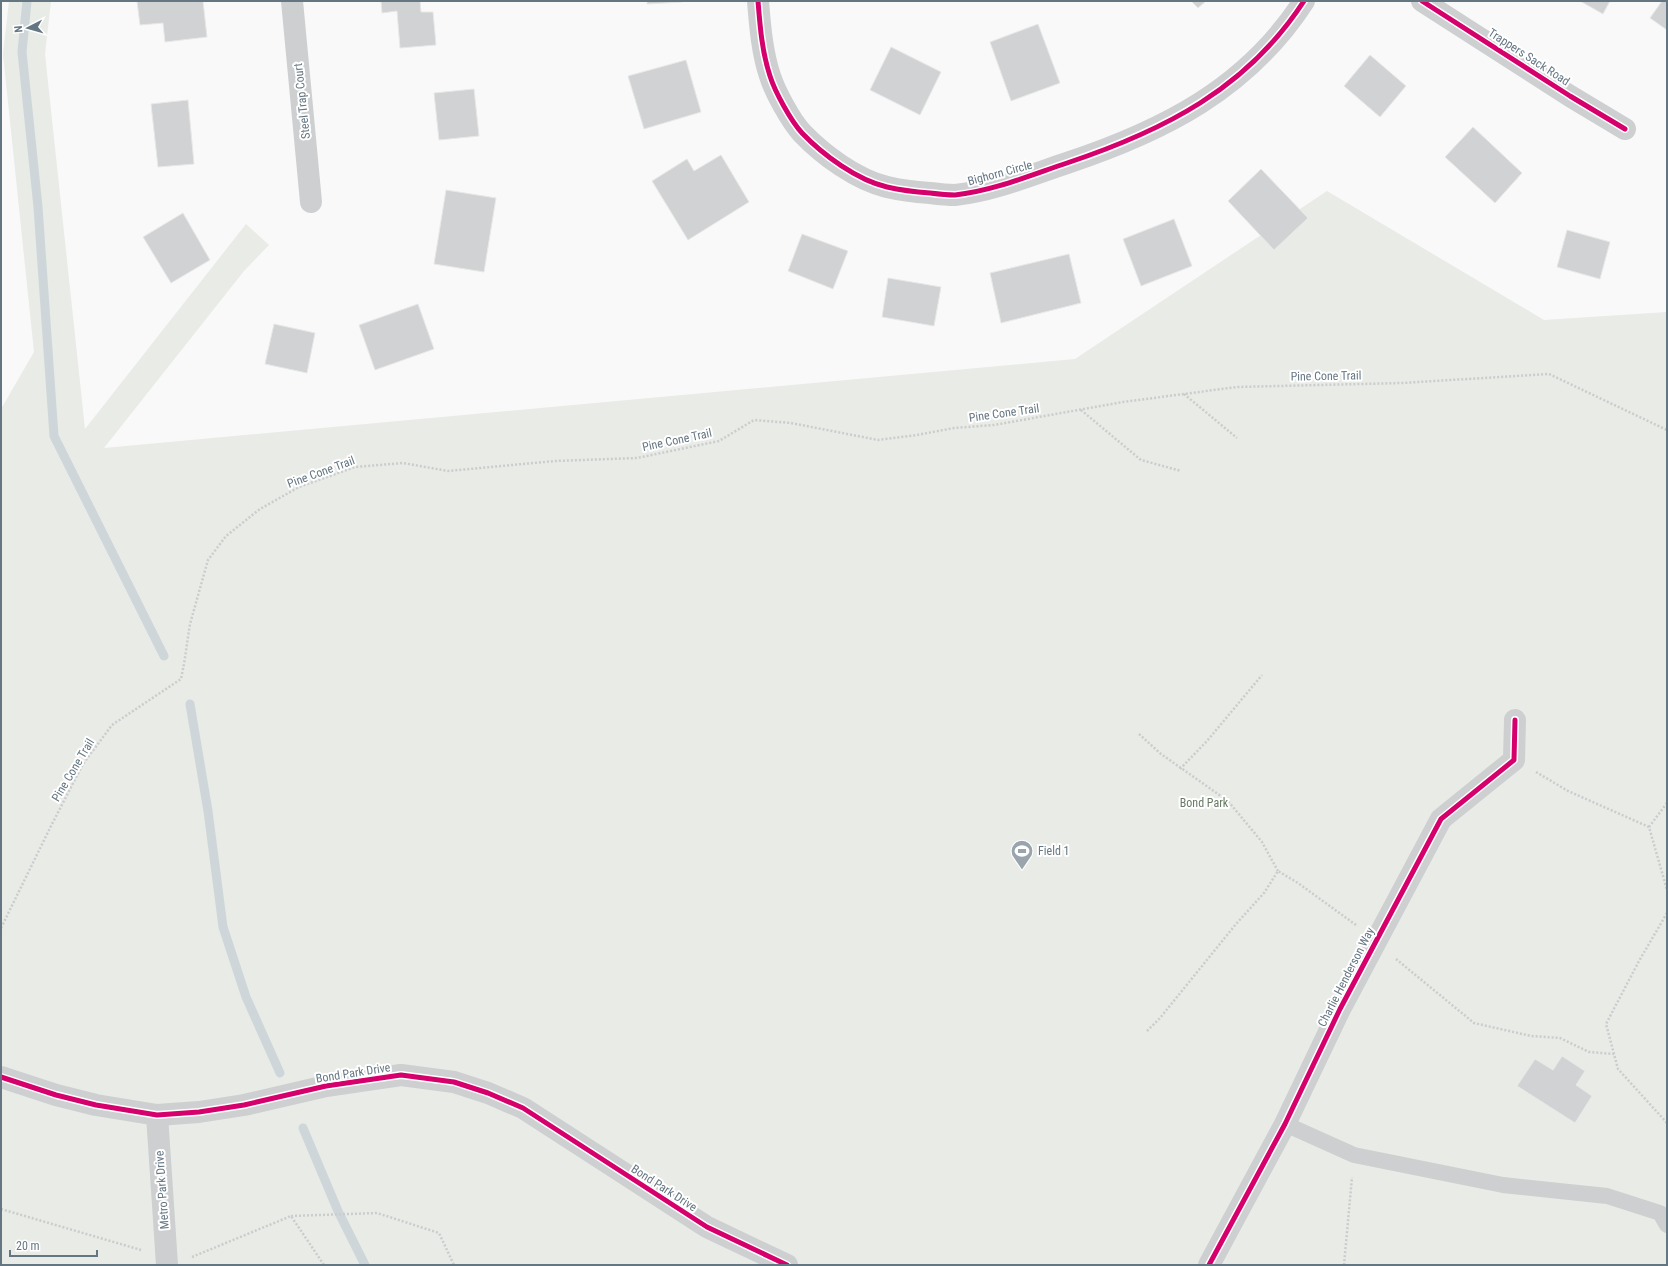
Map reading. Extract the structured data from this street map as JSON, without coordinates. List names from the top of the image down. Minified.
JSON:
{"streets":{"street":["Trappers Sack Road","Steel Trap Court","Bighorn Circle","Charlie Henderson Way","Bond Park Drive","Metro Park Drive"],"path":["Pine Cone Trail"]},"crossings":[["Bond Park Drive","Metro Park Drive"]],"parks":["Bond Park"],"places":{"sports":["Field 1"]},"scale_bar":"20 m","north":"left"}
